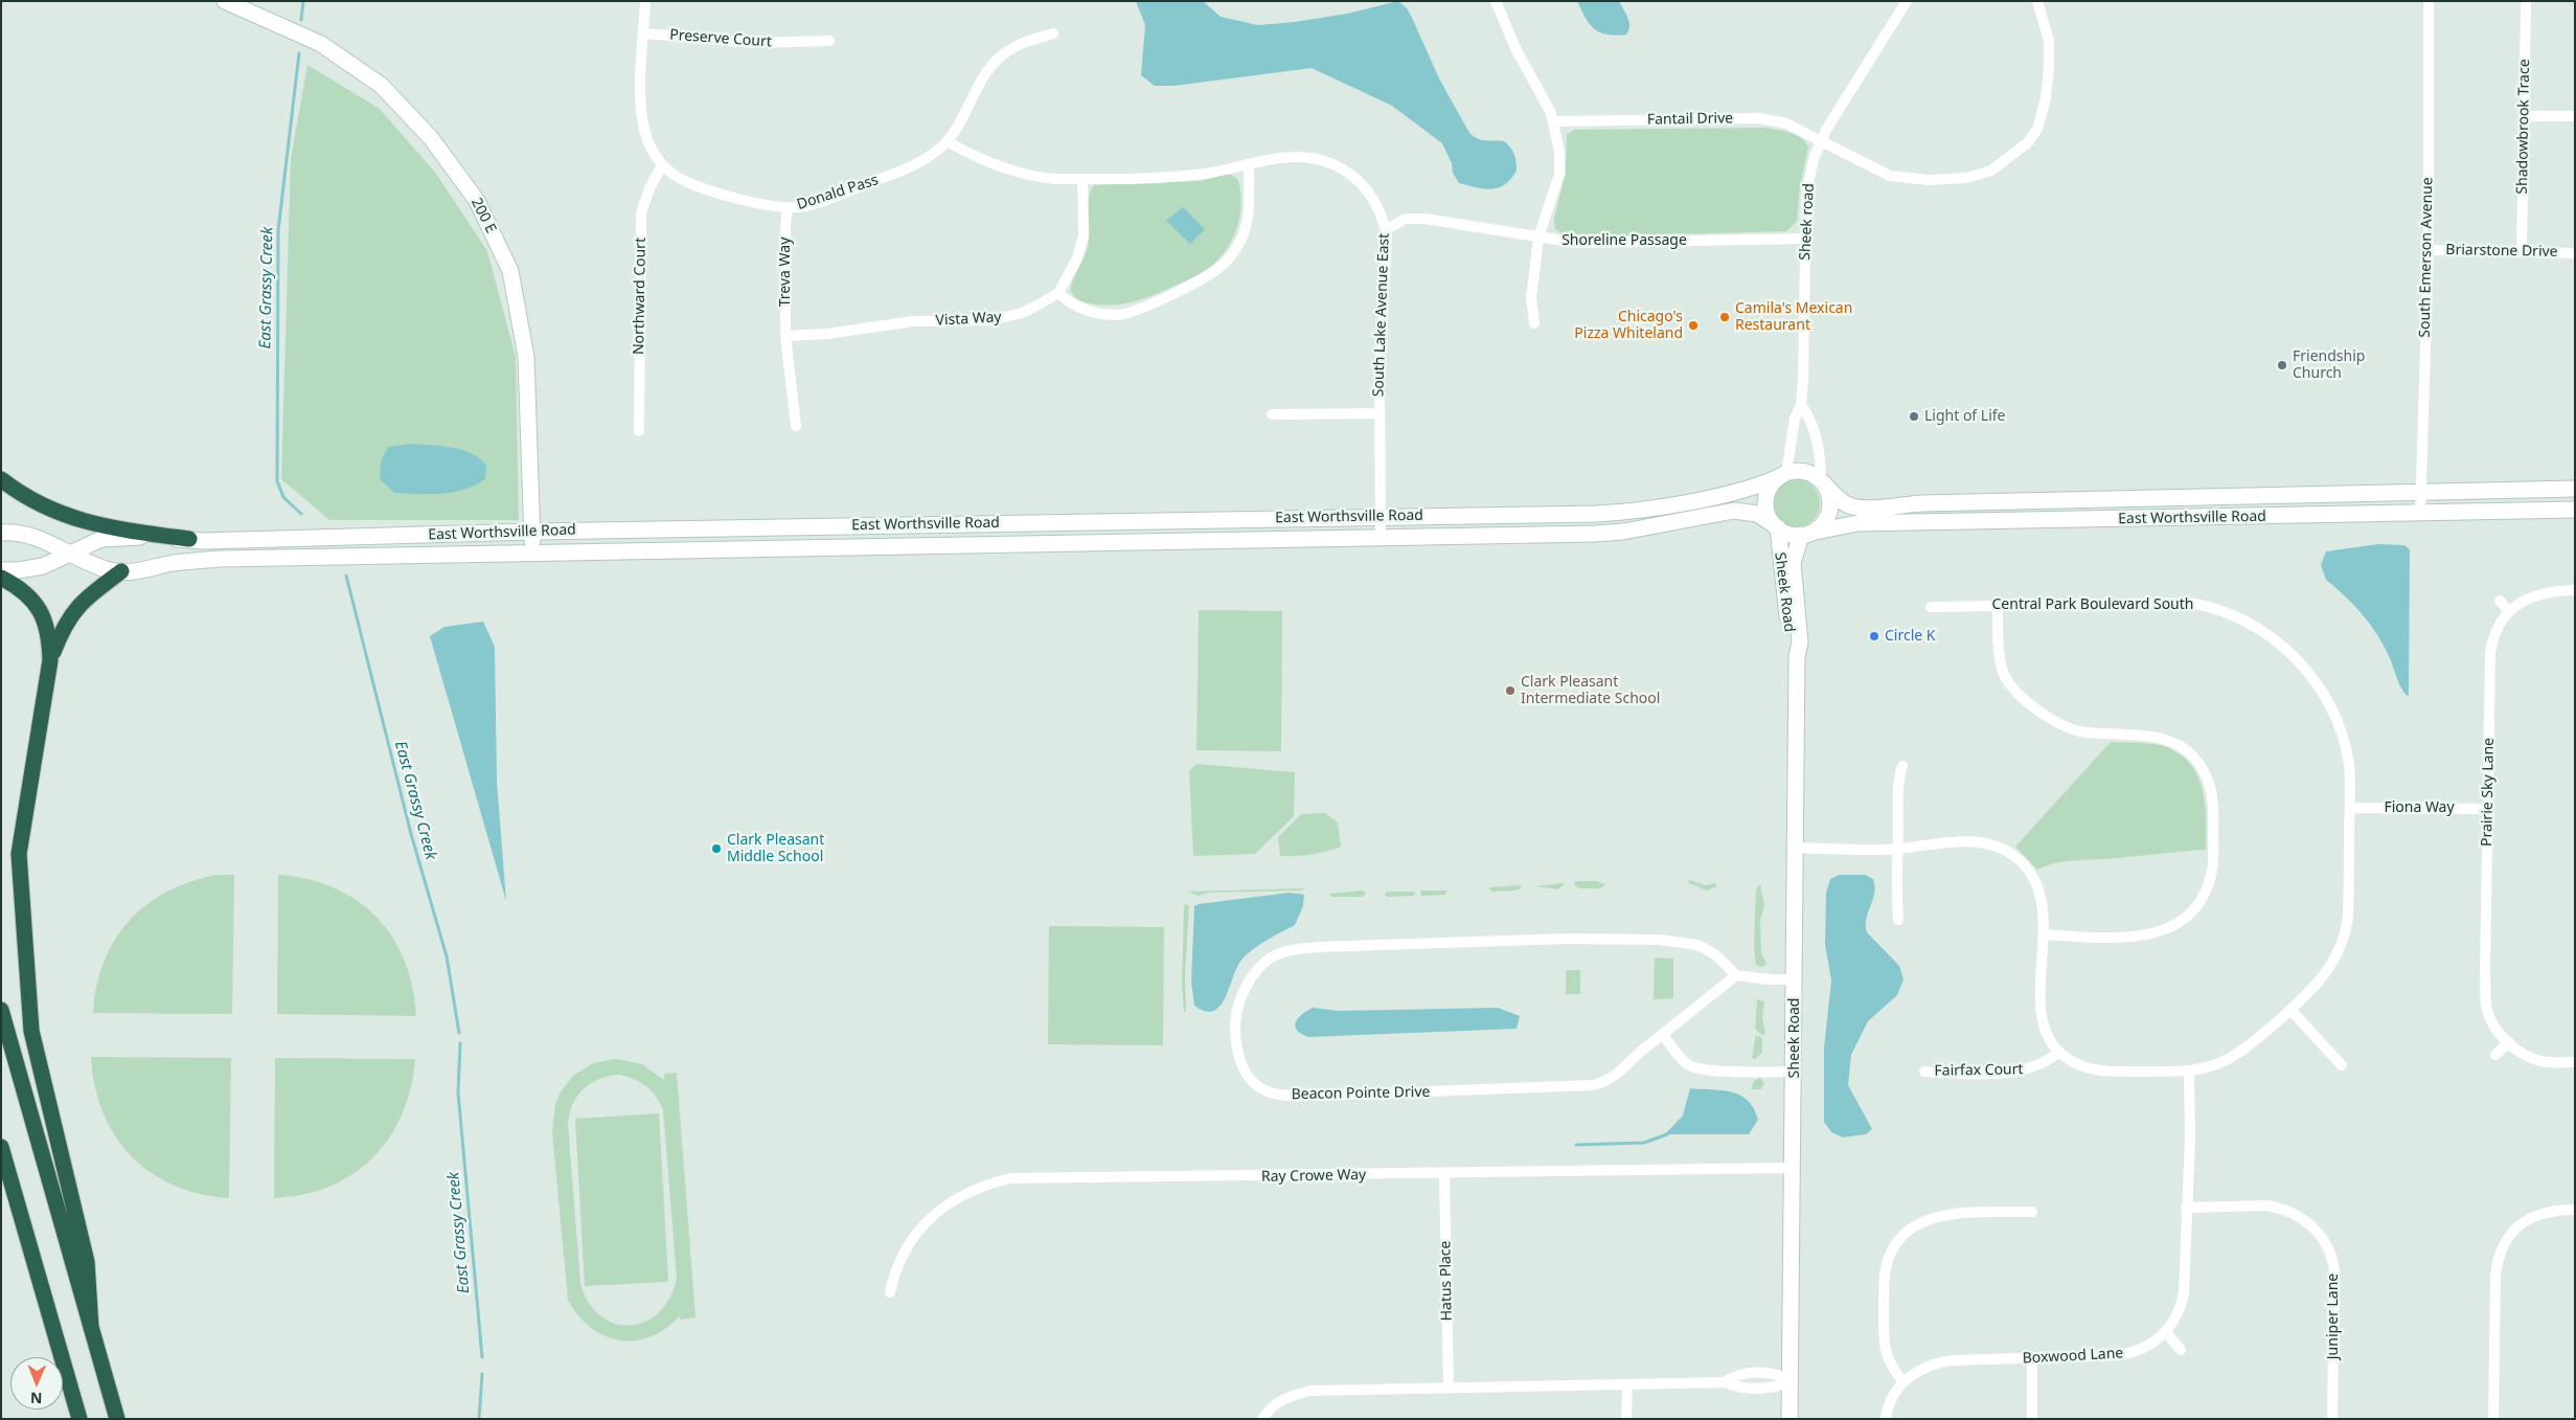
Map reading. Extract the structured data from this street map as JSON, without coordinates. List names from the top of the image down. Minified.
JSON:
{"streets":{"main road":["200 E","East Worthsville Road","Sheek Road"],"street":["Preserve Court","Fantail Drive","Shadowbrook Trace","Donald Pass","Sheek road","Shoreline Passage","Briarstone Drive","South Emerson Avenue","Treva Way","Northward Court","South Lake Avenue East","Vista Way","Central Park Boulevard South","Prairie Sky Lane","Fiona Way","Fairfax Court","Beacon Pointe Drive","Ray Crowe Way","Hatus Place","Juniper Lane","Boxwood Lane"]},"crossings":[["Fantail Drive","Sheek road"],["Shadowbrook Trace","Briarstone Drive"],["Donald Pass","Treva Way"],["Donald Pass","Northward Court"],["Donald Pass","South Lake Avenue East"],["200 E","East Worthsville Road"],["Sheek road","Shoreline Passage"],["Sheek road","East Worthsville Road"],["Sheek road","Sheek Road"],["Shoreline Passage","South Lake Avenue East"],["Briarstone Drive","South Emerson Avenue"],["South Emerson Avenue","East Worthsville Road"],["Treva Way","Vista Way"],["South Lake Avenue East","East Worthsville Road"],["East Worthsville Road","Sheek Road"],["Sheek Road","Ray Crowe Way"],["Central Park Boulevard South","Fiona Way"],["Central Park Boulevard South","Fairfax Court"],["Central Park Boulevard South","Boxwood Lane"],["Prairie Sky Lane","Fiona Way"],["Ray Crowe Way","Hatus Place"],["Juniper Lane","Boxwood Lane"]],"water":["East Grassy Creek"],"places":["Camila's Mexican Restaurant","Chicago's Pizza Whiteland","Friendship Church","Light of Life","Circle K","Clark Pleasant Intermediate School","Clark Pleasant Middle School"],"north":"bottom"}
